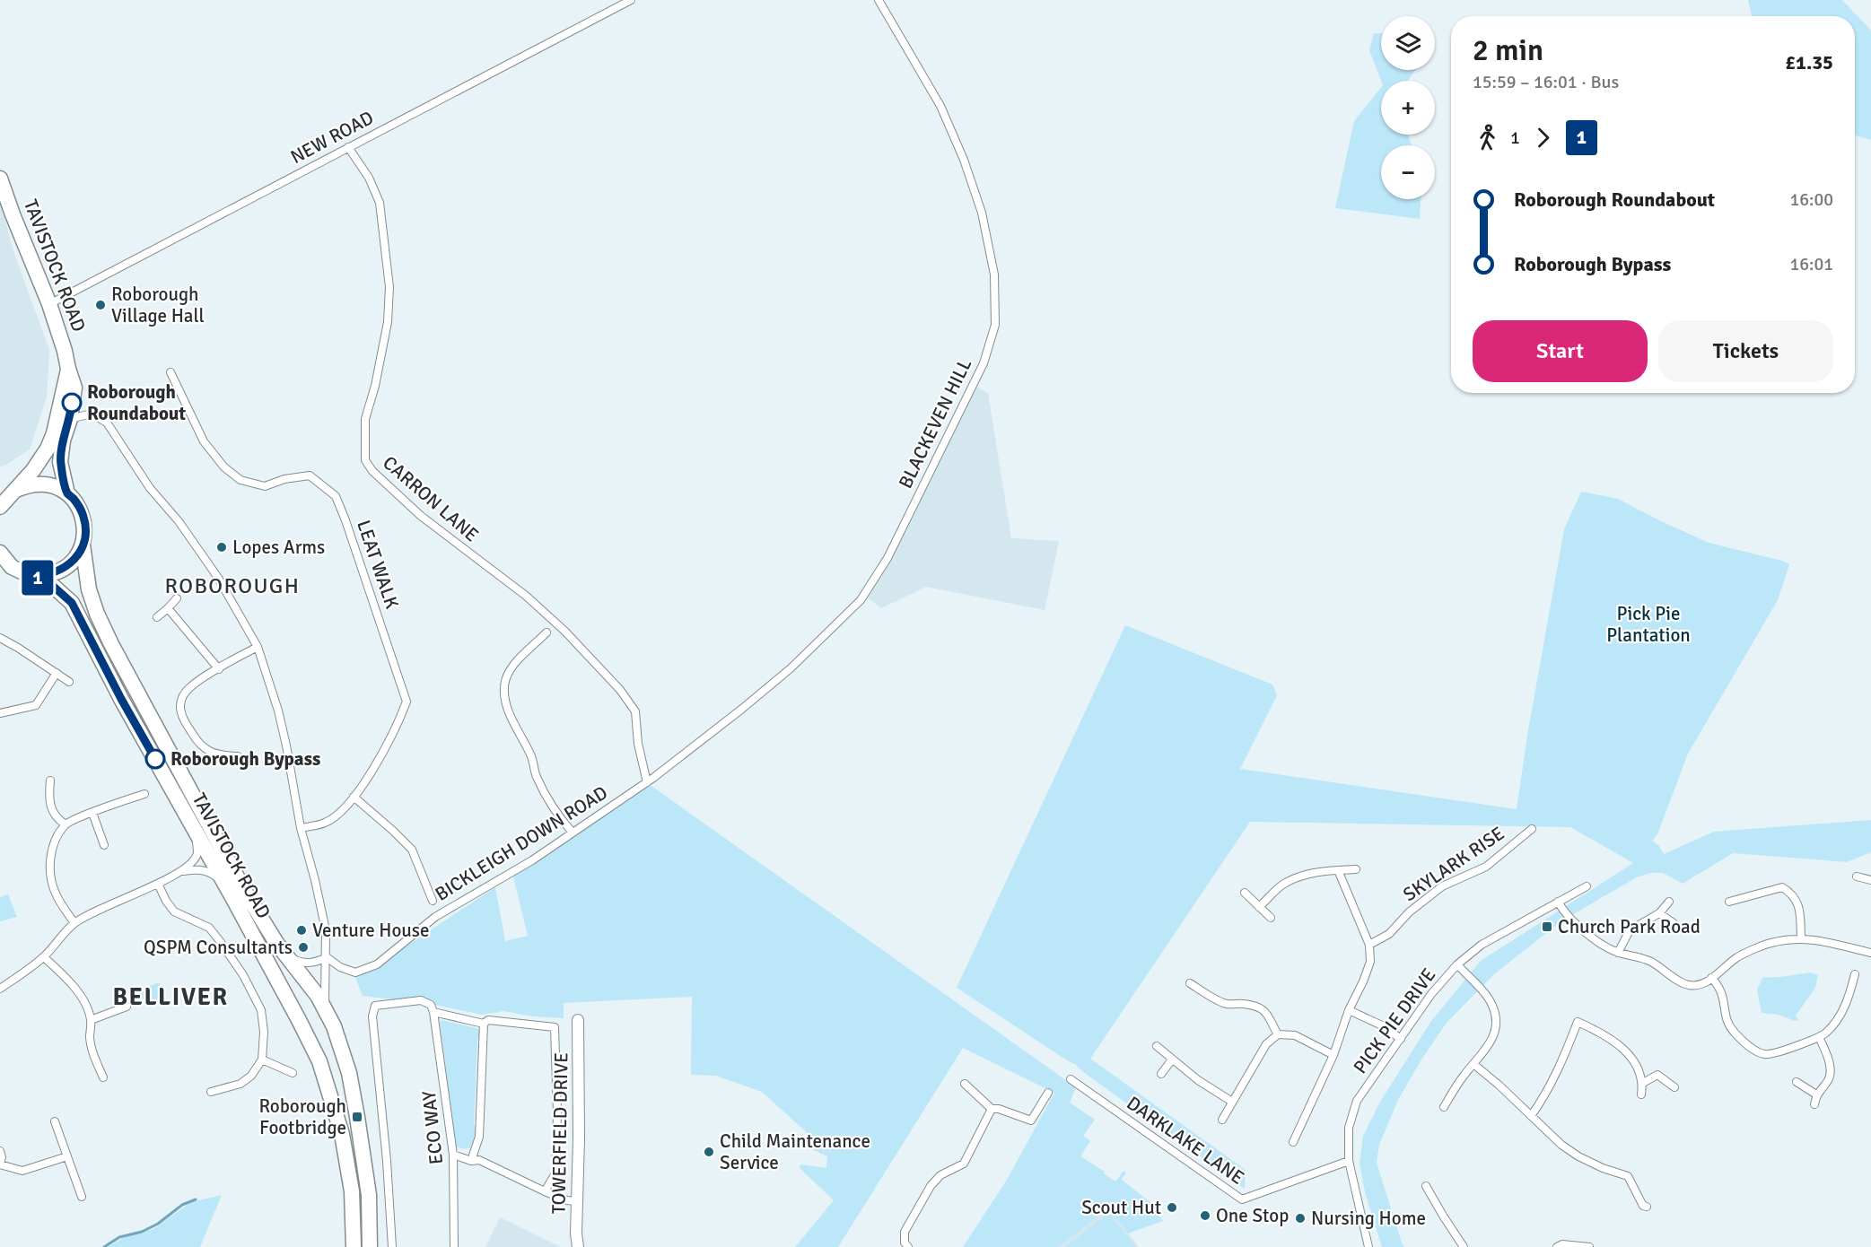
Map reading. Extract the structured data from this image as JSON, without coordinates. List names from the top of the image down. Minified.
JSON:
{"streets":{"highway":["TAVISTOCK ROAD"],"street":["NEW ROAD","BLACKEVEN HILL","CARRON LANE","LEAT WALK","BICKLEIGH DOWN ROAD","SKYLARK RISE","PICK PIE DRIVE","ECO WAY","TOWERFIELD DRIVE","DARKLAKE LANE"]},"crossings":[["NEW ROAD","TAVISTOCK ROAD"],["NEW ROAD","CARRON LANE"],["TAVISTOCK ROAD","LEAT WALK"],["TAVISTOCK ROAD","BICKLEIGH DOWN ROAD"],["BLACKEVEN HILL","CARRON LANE"],["BLACKEVEN HILL","BICKLEIGH DOWN ROAD"],["CARRON LANE","BICKLEIGH DOWN ROAD"],["PICK PIE DRIVE","DARKLAKE LANE"]],"districts":["ROBOROUGH","BELLIVER"],"parks":["Pick Pie Plantation"],"places":{"other":["Roborough Village Hall","Roborough Roundabout","Lopes Arms","Roborough Bypass","Venture House","QSPM Consultants","Child Maintenance Service","Scout Hut","One Stop","Nursing Home"],"transit":["Church Park Road","Roborough Footbridge"]},"lines":["bus line 1"],"page":{"on_map":"1","map_buttons":["+","−"],"heading":["2 min","15:59 – 16:01 · Bus","£1.35"],"legs":["1","1"],"list":[{"name":"Roborough Roundabout","value":"16:00"},{"name":"Roborough Bypass","value":"16:01"}],"buttons":["Start","Tickets"]}}
